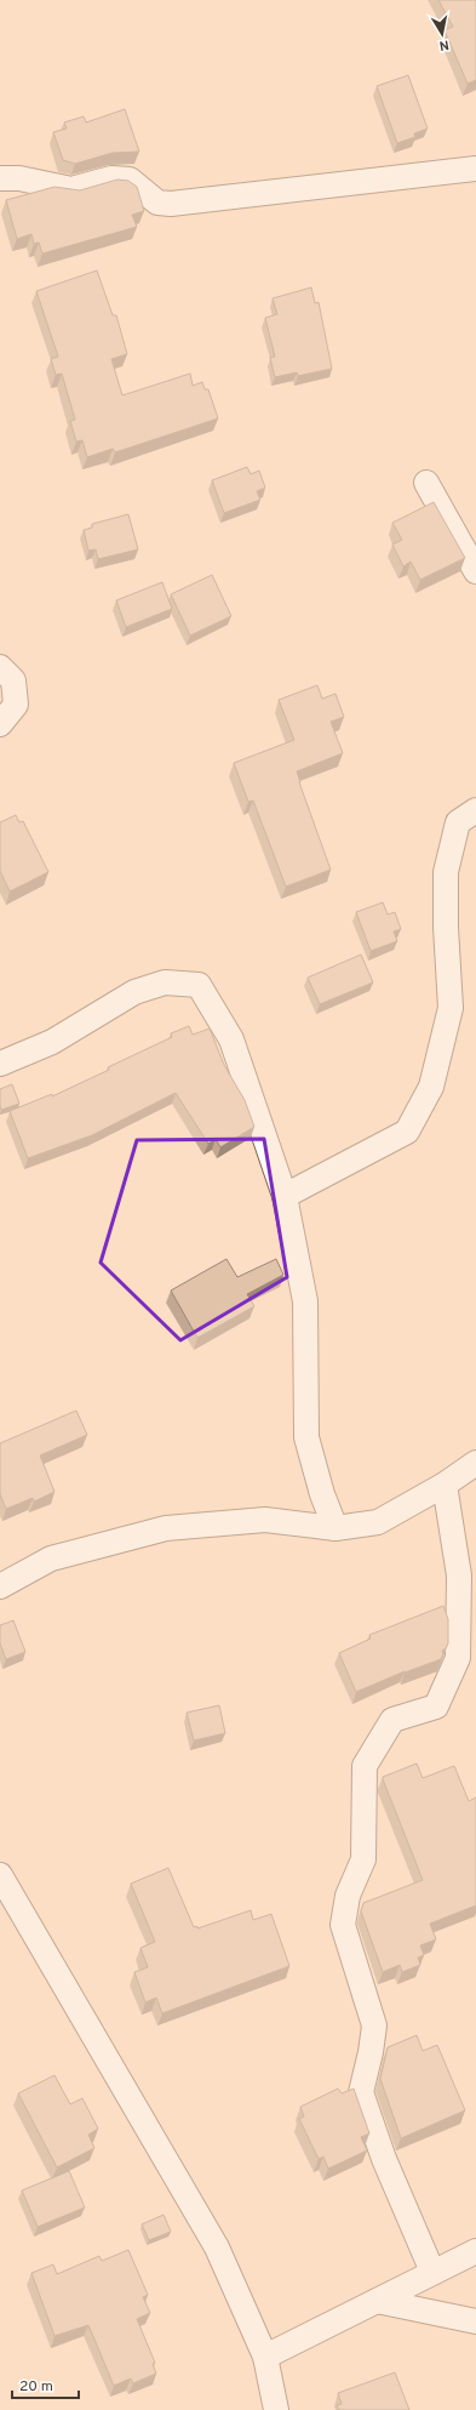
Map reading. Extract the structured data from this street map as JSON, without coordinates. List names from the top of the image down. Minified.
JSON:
{"scale_bar":"20 m","north":"bottom"}
